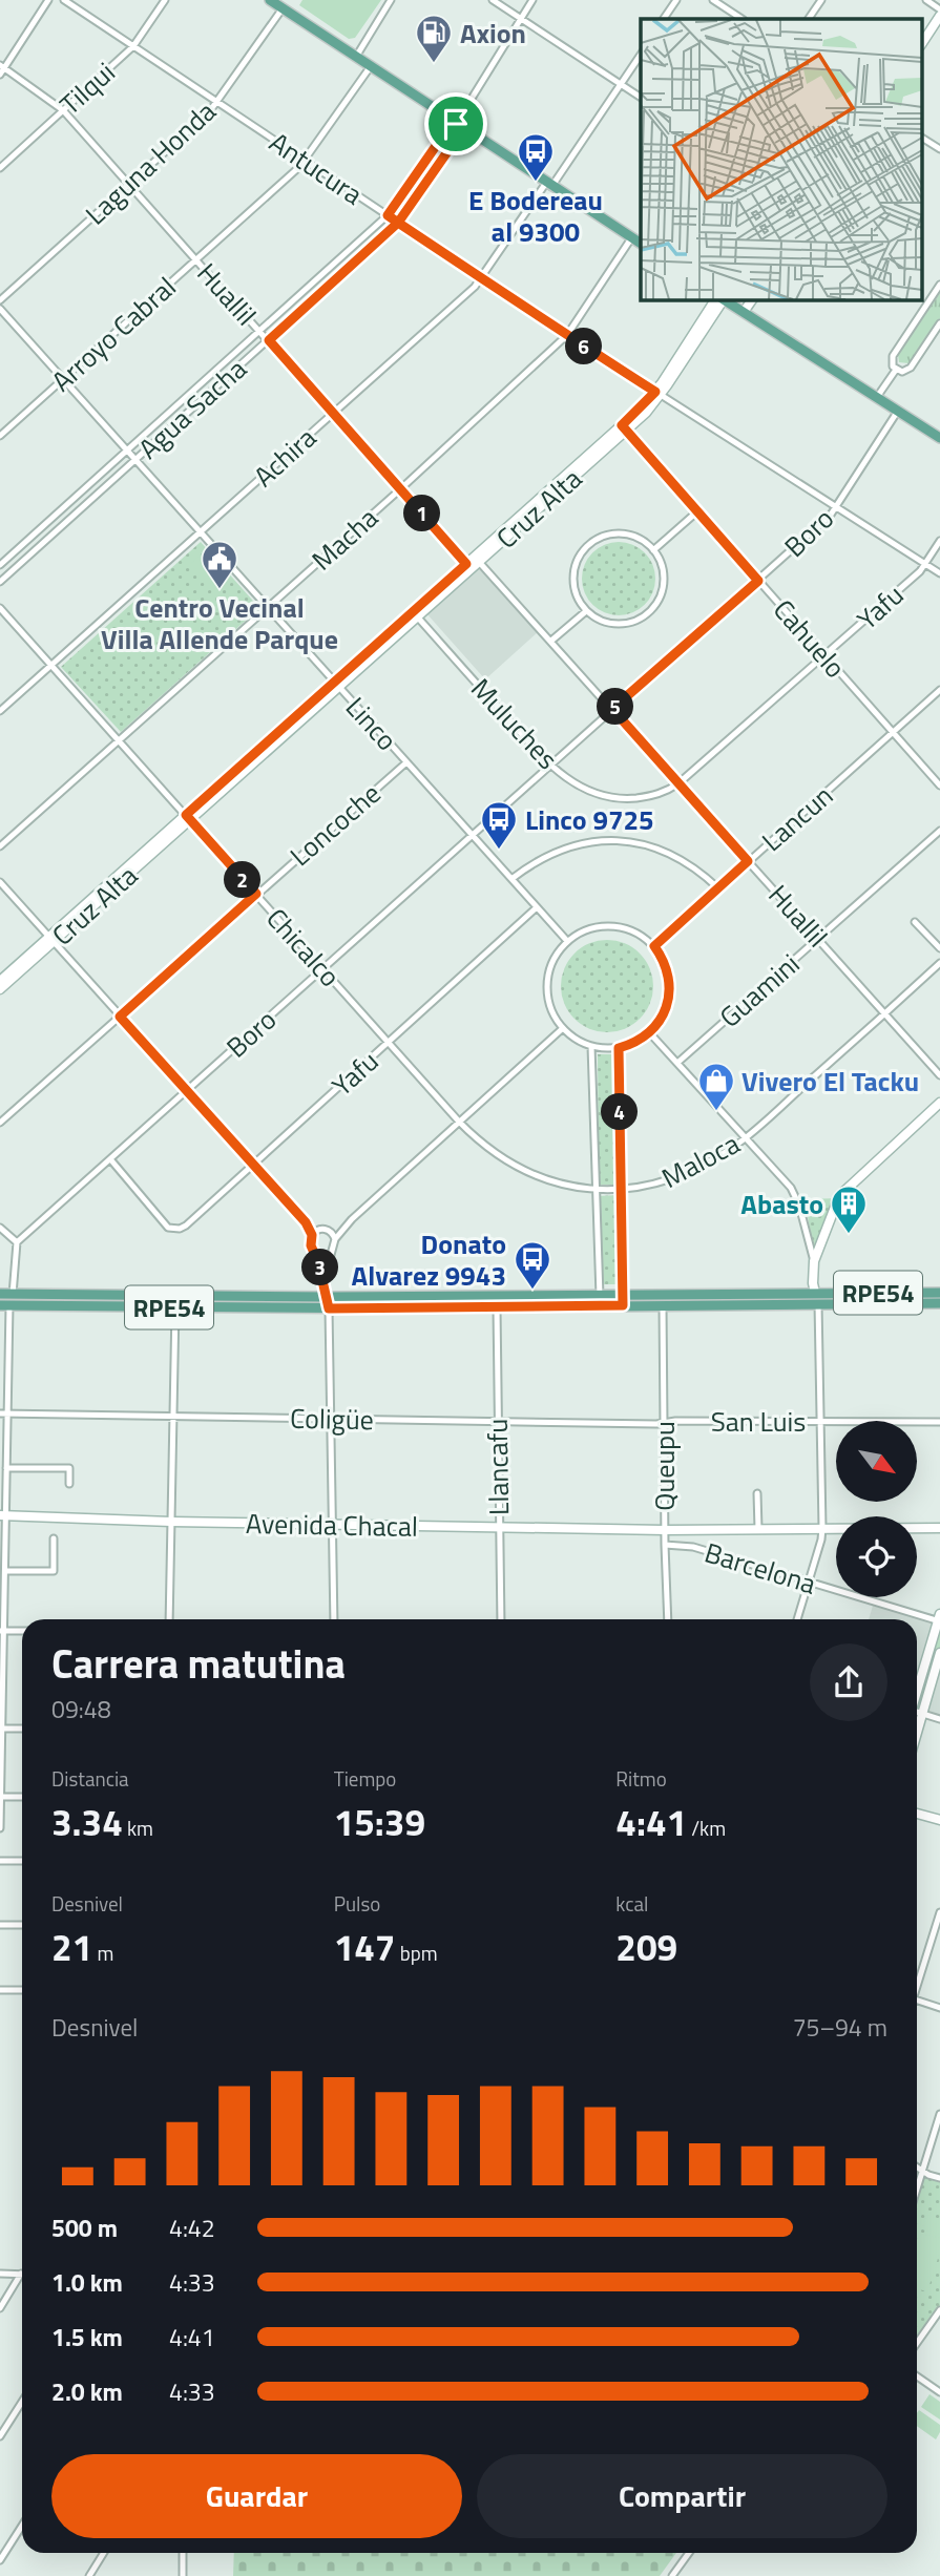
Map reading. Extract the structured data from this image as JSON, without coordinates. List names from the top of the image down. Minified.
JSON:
{"streets":{"main road":["Cruz Alta","RPE54","Avenida Chacal"],"street":["Tilqui","Laguna Honda","Antucura","Huallil","Arroyo Cabral","Agua Sacha","Achira","Boro","Macha","Yafu","Cahuelo","Linco","Muluches","Lancun","Loncoche","Chicalco","Guamini","Maloca","Coligüe","San Luis","Queupu","Llancafu","Barcelona"]},"crossings":[["Tilqui","Antucura"],["Tilqui","Huallil"],["Laguna Honda","Antucura"],["Laguna Honda","Huallil"],["Antucura","Arroyo Cabral"],["Antucura","Agua Sacha"],["Antucura","Achira"],["Antucura","Cruz Alta"],["Antucura","Boro"],["Antucura","Macha"],["Antucura","Yafu"],["Huallil","Arroyo Cabral"],["Huallil","Agua Sacha"],["Huallil","Achira"],["Huallil","Cruz Alta"],["Huallil","Boro"],["Huallil","Macha"],["Huallil","Yafu"],["Huallil","Muluches"],["Huallil","Lancun"],["Huallil","Guamini"],["Huallil","Maloca"],["Arroyo Cabral","Linco"],["Agua Sacha","Linco"],["Achira","Linco"],["Achira","Chicalco"],["Cruz Alta","Cahuelo"],["Cruz Alta","Linco"],["Cruz Alta","Muluches"],["Cruz Alta","Chicalco"],["Boro","Yafu"],["Boro","Cahuelo"],["Boro","Linco"],["Boro","Muluches"],["Boro","Chicalco"],["Macha","Linco"],["Macha","Chicalco"],["Yafu","Cahuelo"],["Yafu","Linco"],["Yafu","Muluches"],["Yafu","Chicalco"],["Cahuelo","Lancun"],["Linco","Lancun"],["Linco","Loncoche"],["Loncoche","Chicalco"],["Chicalco","Maloca"],["RPE54","Queupu"],["RPE54","Llancafu"],["Coligüe","San Luis"],["Coligüe","Queupu"],["Coligüe","Llancafu"],["San Luis","Queupu"],["Queupu","Avenida Chacal"],["Queupu","Barcelona"],["Llancafu","Avenida Chacal"]],"places":{"fuel station":["Axion"],"bus stop":["E Bodereau al 9300","Linco 9725","Donato Alvarez 9943"],"public building":["Centro Vecinal Villa Allende Parque"],"shop":["Vivero El Tacku"],"building":["Abasto"]},"north":"bottom right","page":{"pins":["6","1","5","2","4","3"],"heading":["Carrera matutina","09:48"],"stats":[["Distancia","3.34 km"],["Tiempo","15:39"],["Ritmo","4:41 /km"],["Desnivel","21 m"],["Pulso","147 bpm"],["kcal","209"]],"chart":["Desnivel","75–94 m"],"list":[{"name":"500 m","note":"4:42"},{"name":"1.0 km","note":"4:33"},{"name":"1.5 km","note":"4:41"},{"name":"2.0 km","note":"4:33"}],"buttons":["Guardar","Compartir"]}}
